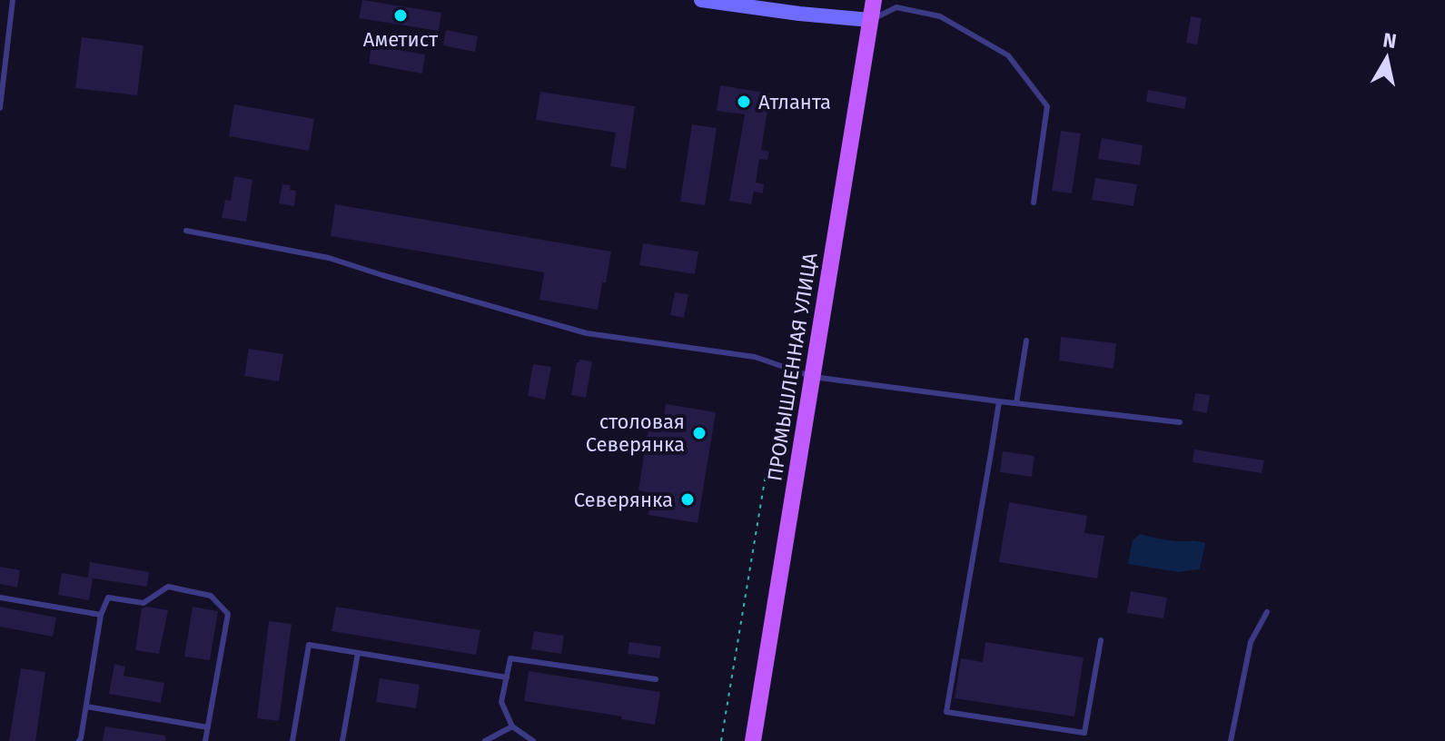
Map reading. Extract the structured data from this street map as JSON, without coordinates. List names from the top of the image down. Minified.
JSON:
{"streets":{"main road":["ПРОМЫШЛЕННАЯ УЛИЦА"]},"places":["Аметист","Атланта","столовая Северянка","Северянка"],"north":"top"}
